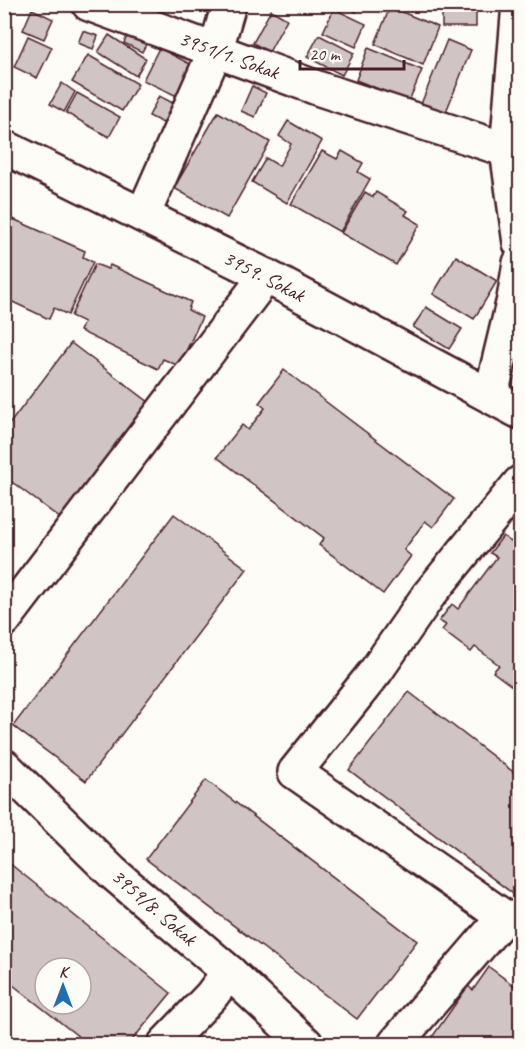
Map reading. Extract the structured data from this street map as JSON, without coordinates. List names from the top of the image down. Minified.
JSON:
{"streets":{"street":["3951/1. Sokak","3959. Sokak","3959/8. Sokak"]},"scale_bar":"20 m","north":"top"}
